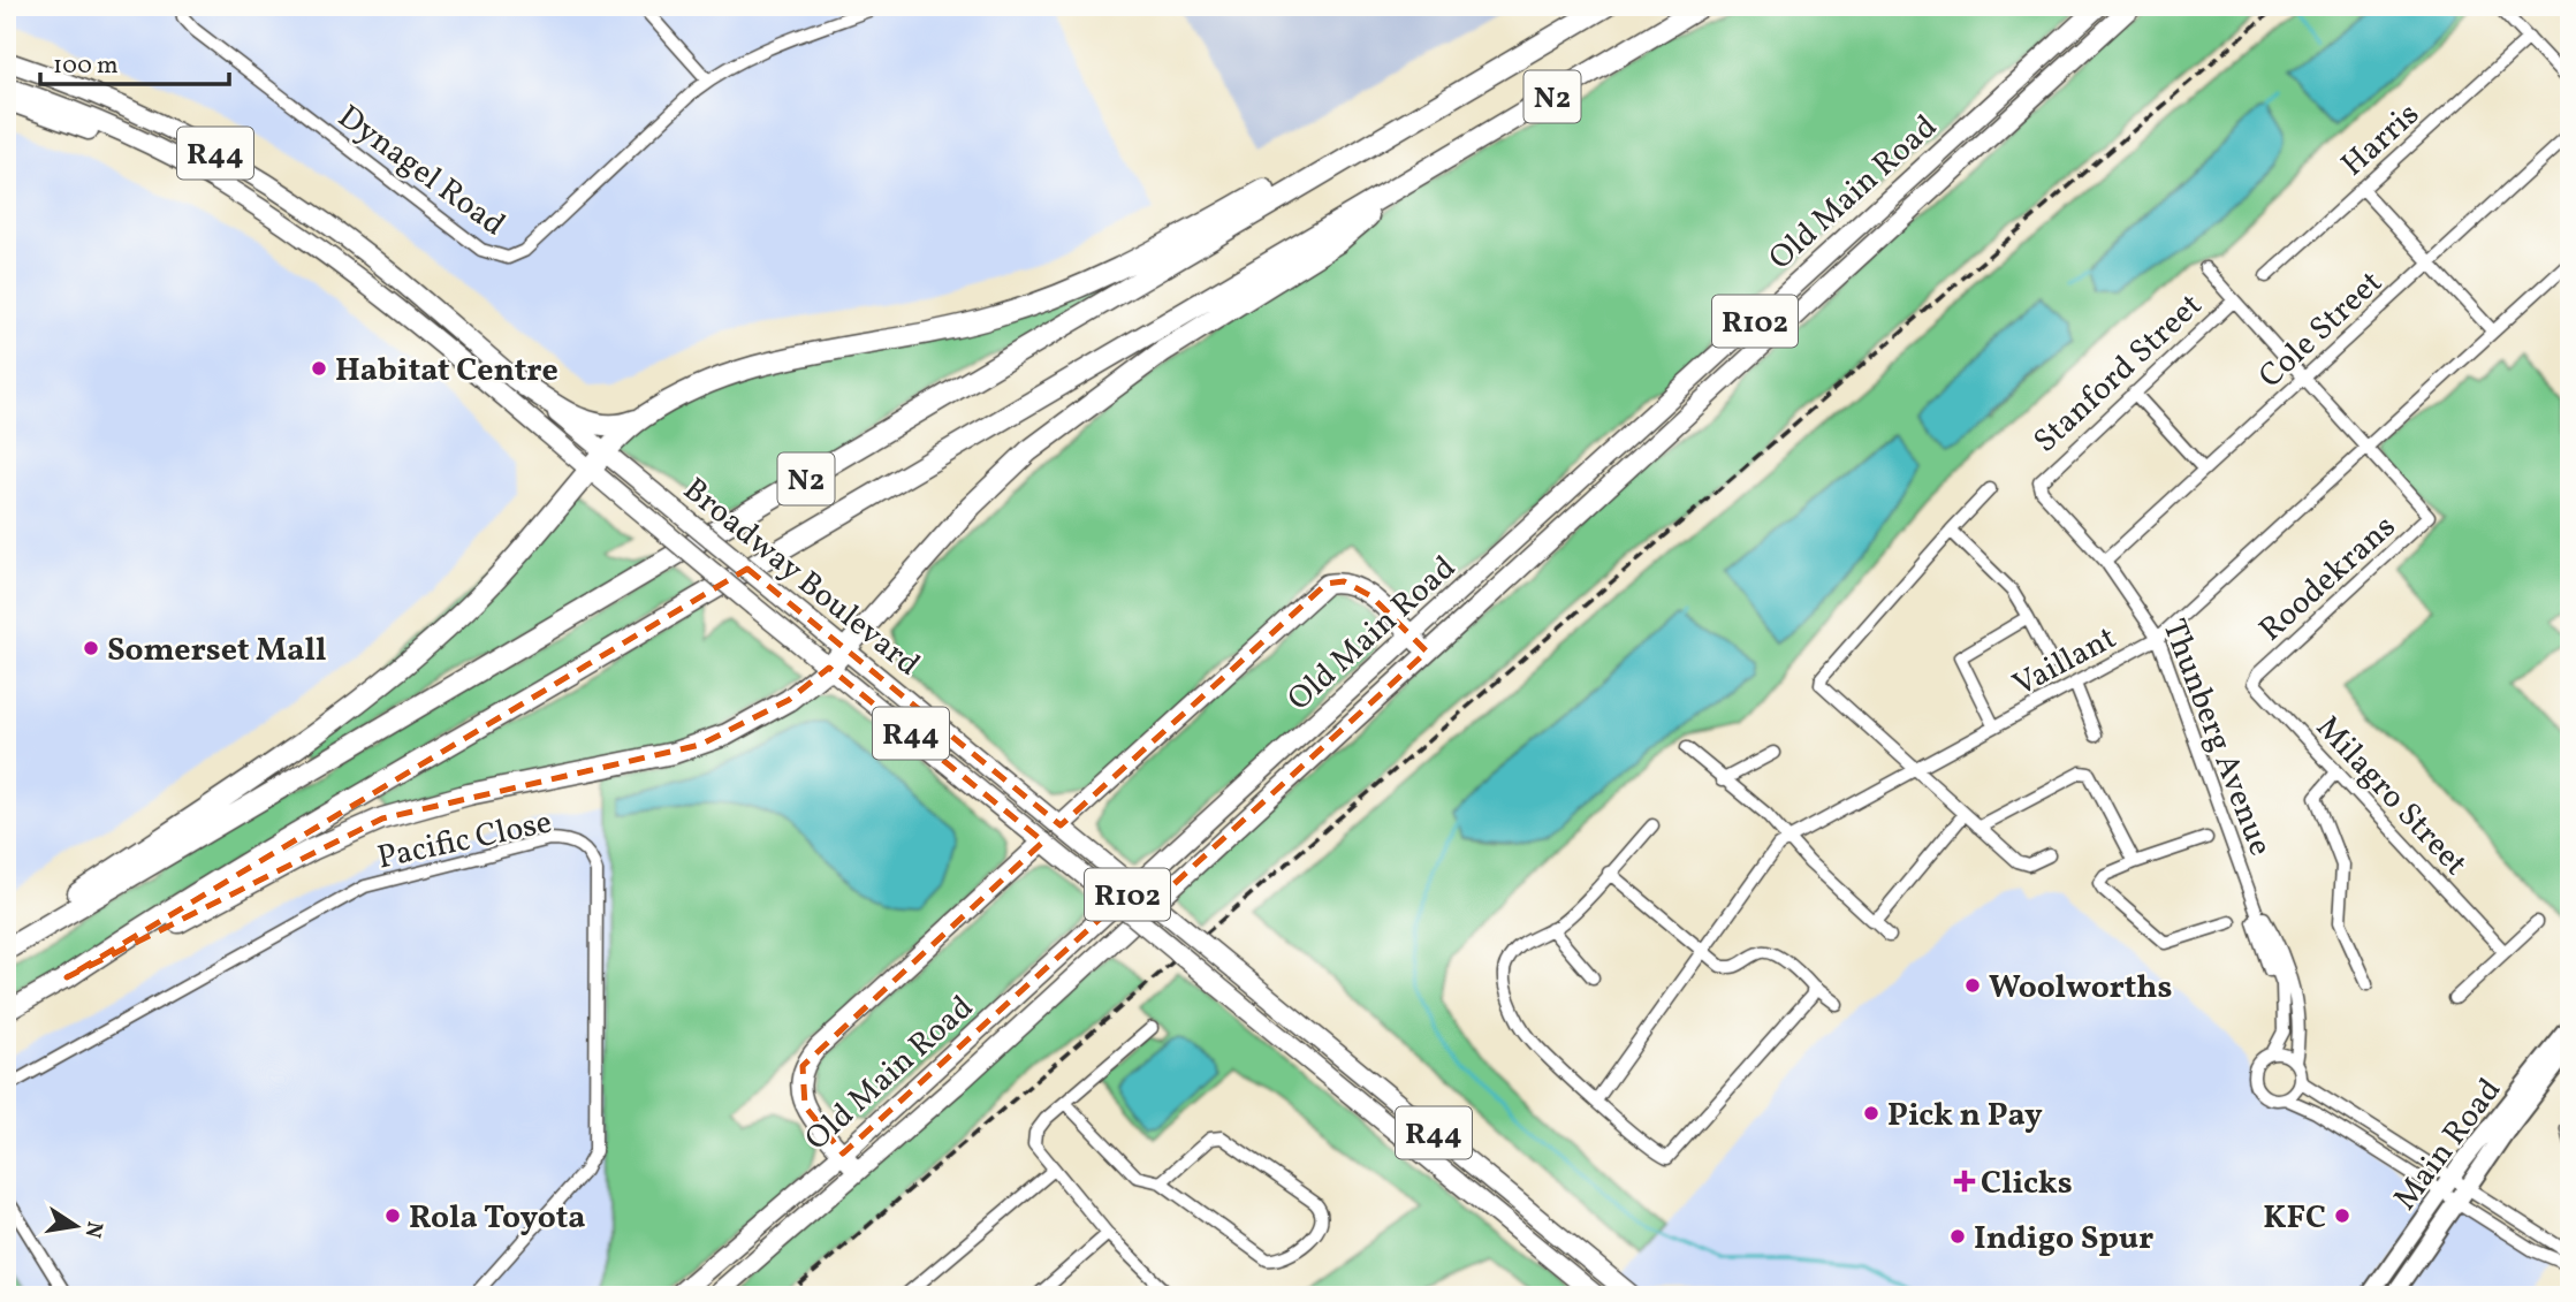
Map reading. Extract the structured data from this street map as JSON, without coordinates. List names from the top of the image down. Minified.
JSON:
{"streets":{"highway":["N2"],"main road":["R44","Old Main Road","R102","Broadway Boulevard","Main Road"],"street":["Harris","Dynagel Road","Cole Street","Stanford Street","Roodekrans","Vaillant","Thunberg Avenue","Milagro Street","Pacific Close"]},"crossings":[["Cole Street","Thunberg Avenue"],["Stanford Street","Thunberg Avenue"],["Roodekrans","Vaillant"],["Roodekrans","Milagro Street"],["Vaillant","Thunberg Avenue"]],"places":{"other":["Habitat Centre","Somerset Mall","Woolworths","Pick n Pay","Rola Toyota","KFC","Indigo Spur"],"health":["Clicks"]},"scale_bar":"100 m","north":"right"}
